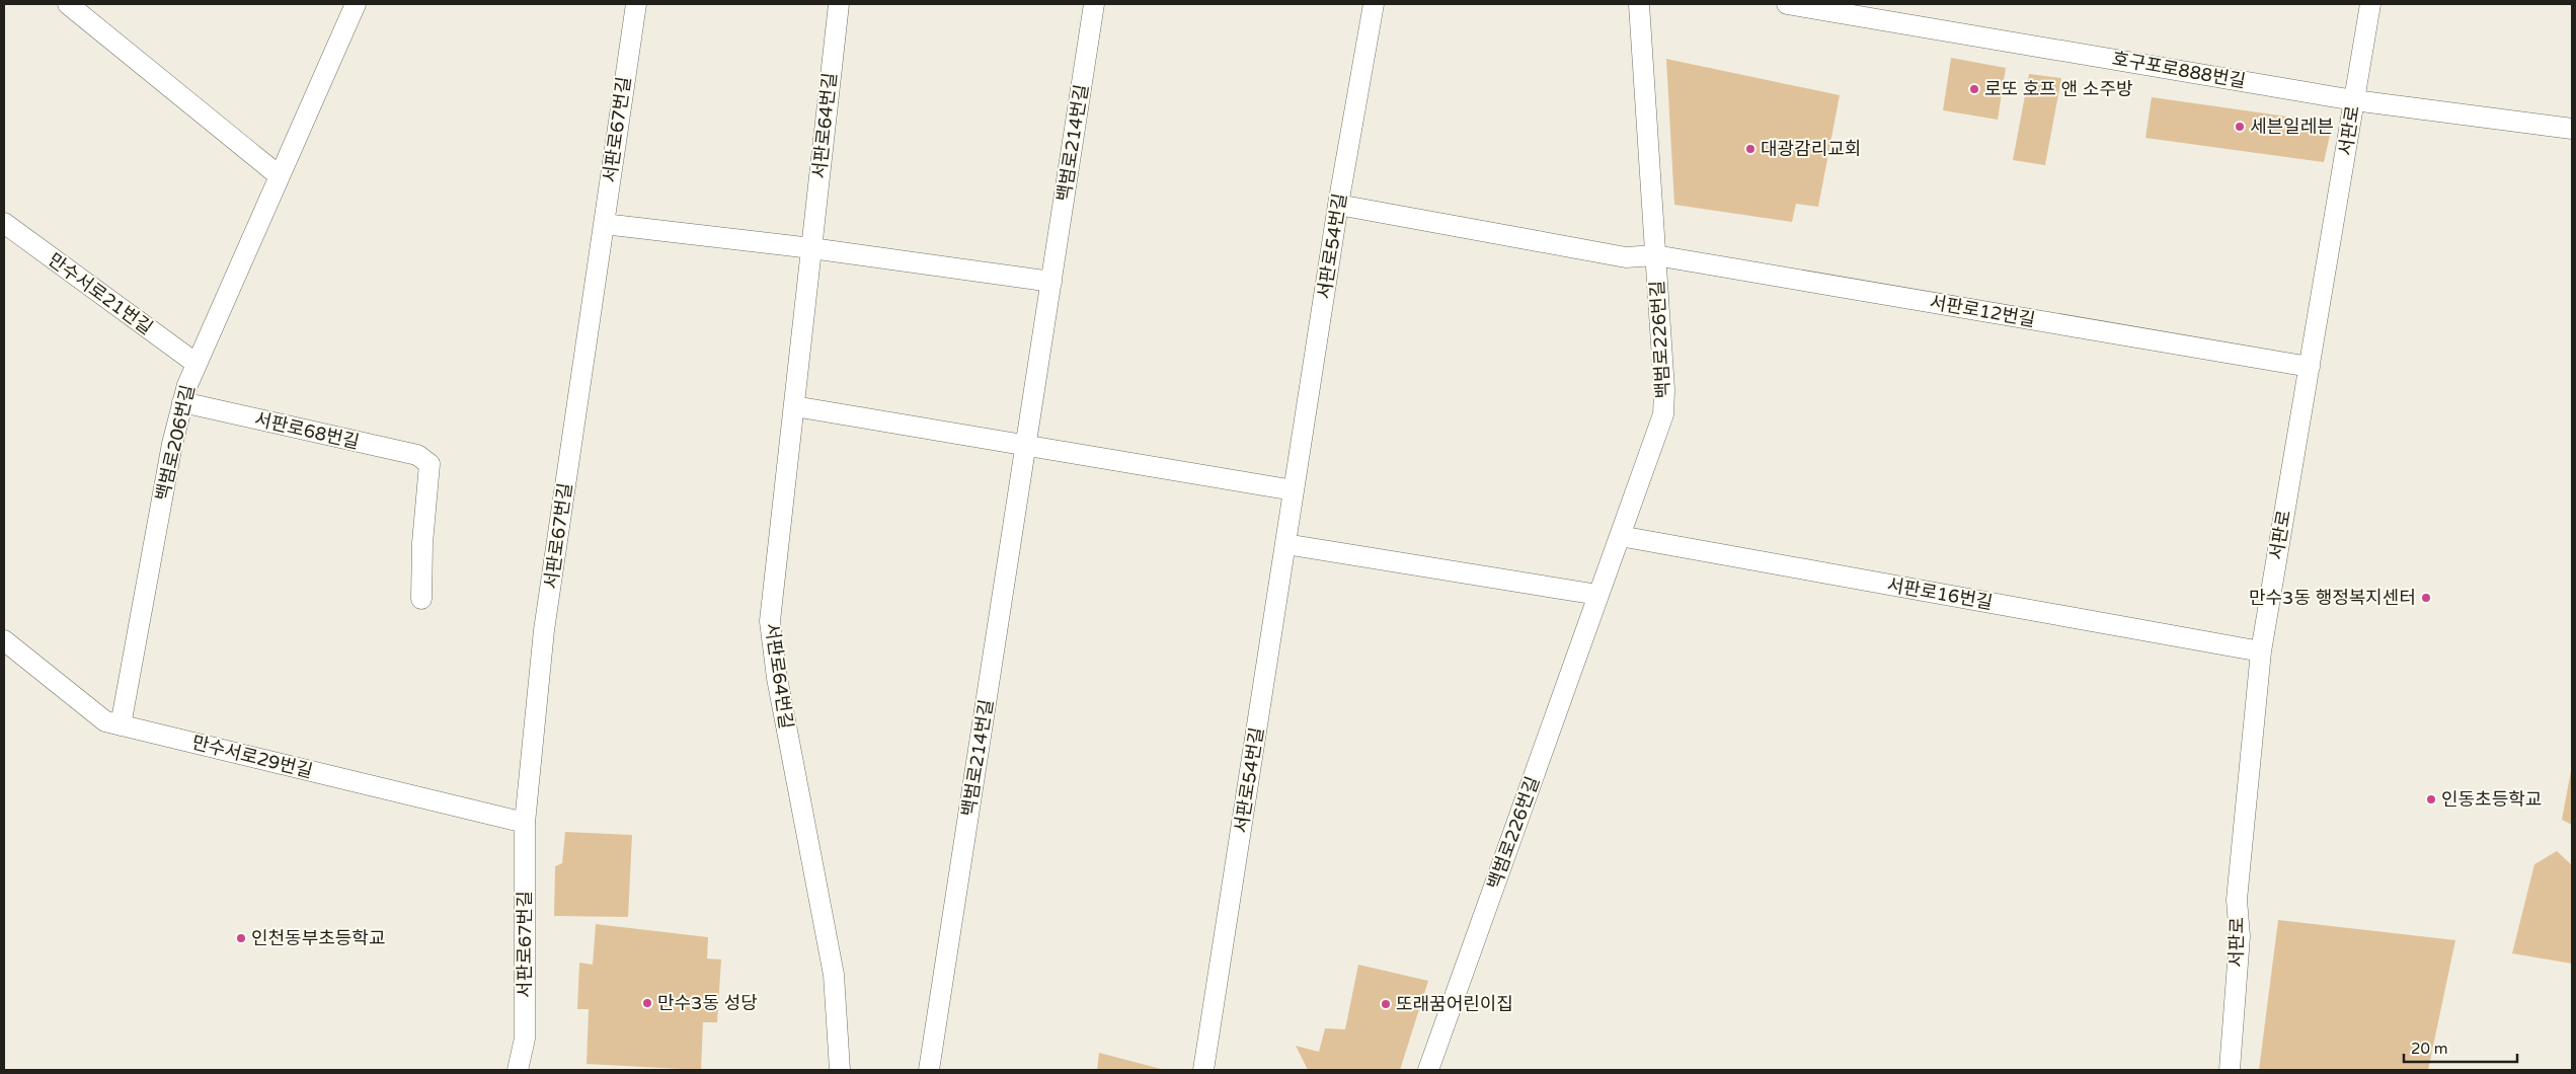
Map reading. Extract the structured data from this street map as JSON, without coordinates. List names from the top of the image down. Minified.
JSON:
{"streets":{"lane":["호구포로888번길","서판로64번길","서판로67번길","서판로","백범로214번길","서판로54번길","만수서로21번길","서판로12번길","백범로226번길","서판로68번길","백범로206번길","서판로16번길","만수서로29번길"]},"crossings":[["호구포로888번길","서판로"],["서판로67번길","만수서로29번길"],["서판로","서판로12번길"],["서판로","서판로16번길"],["서판로54번길","백범로226번길"],["만수서로21번길","백범로206번길"],["서판로12번길","백범로226번길"],["백범로226번길","서판로16번길"],["서판로68번길","백범로206번길"],["백범로206번길","만수서로29번길"]],"places":["로또 호프 앤 소주방","세븐일레븐","대광감리교회","만수3동 행정복지센터","인동초등학교","인천동부초등학교","만수3동 성당","또래꿈어린이집"],"scale_bar":"20 m"}
